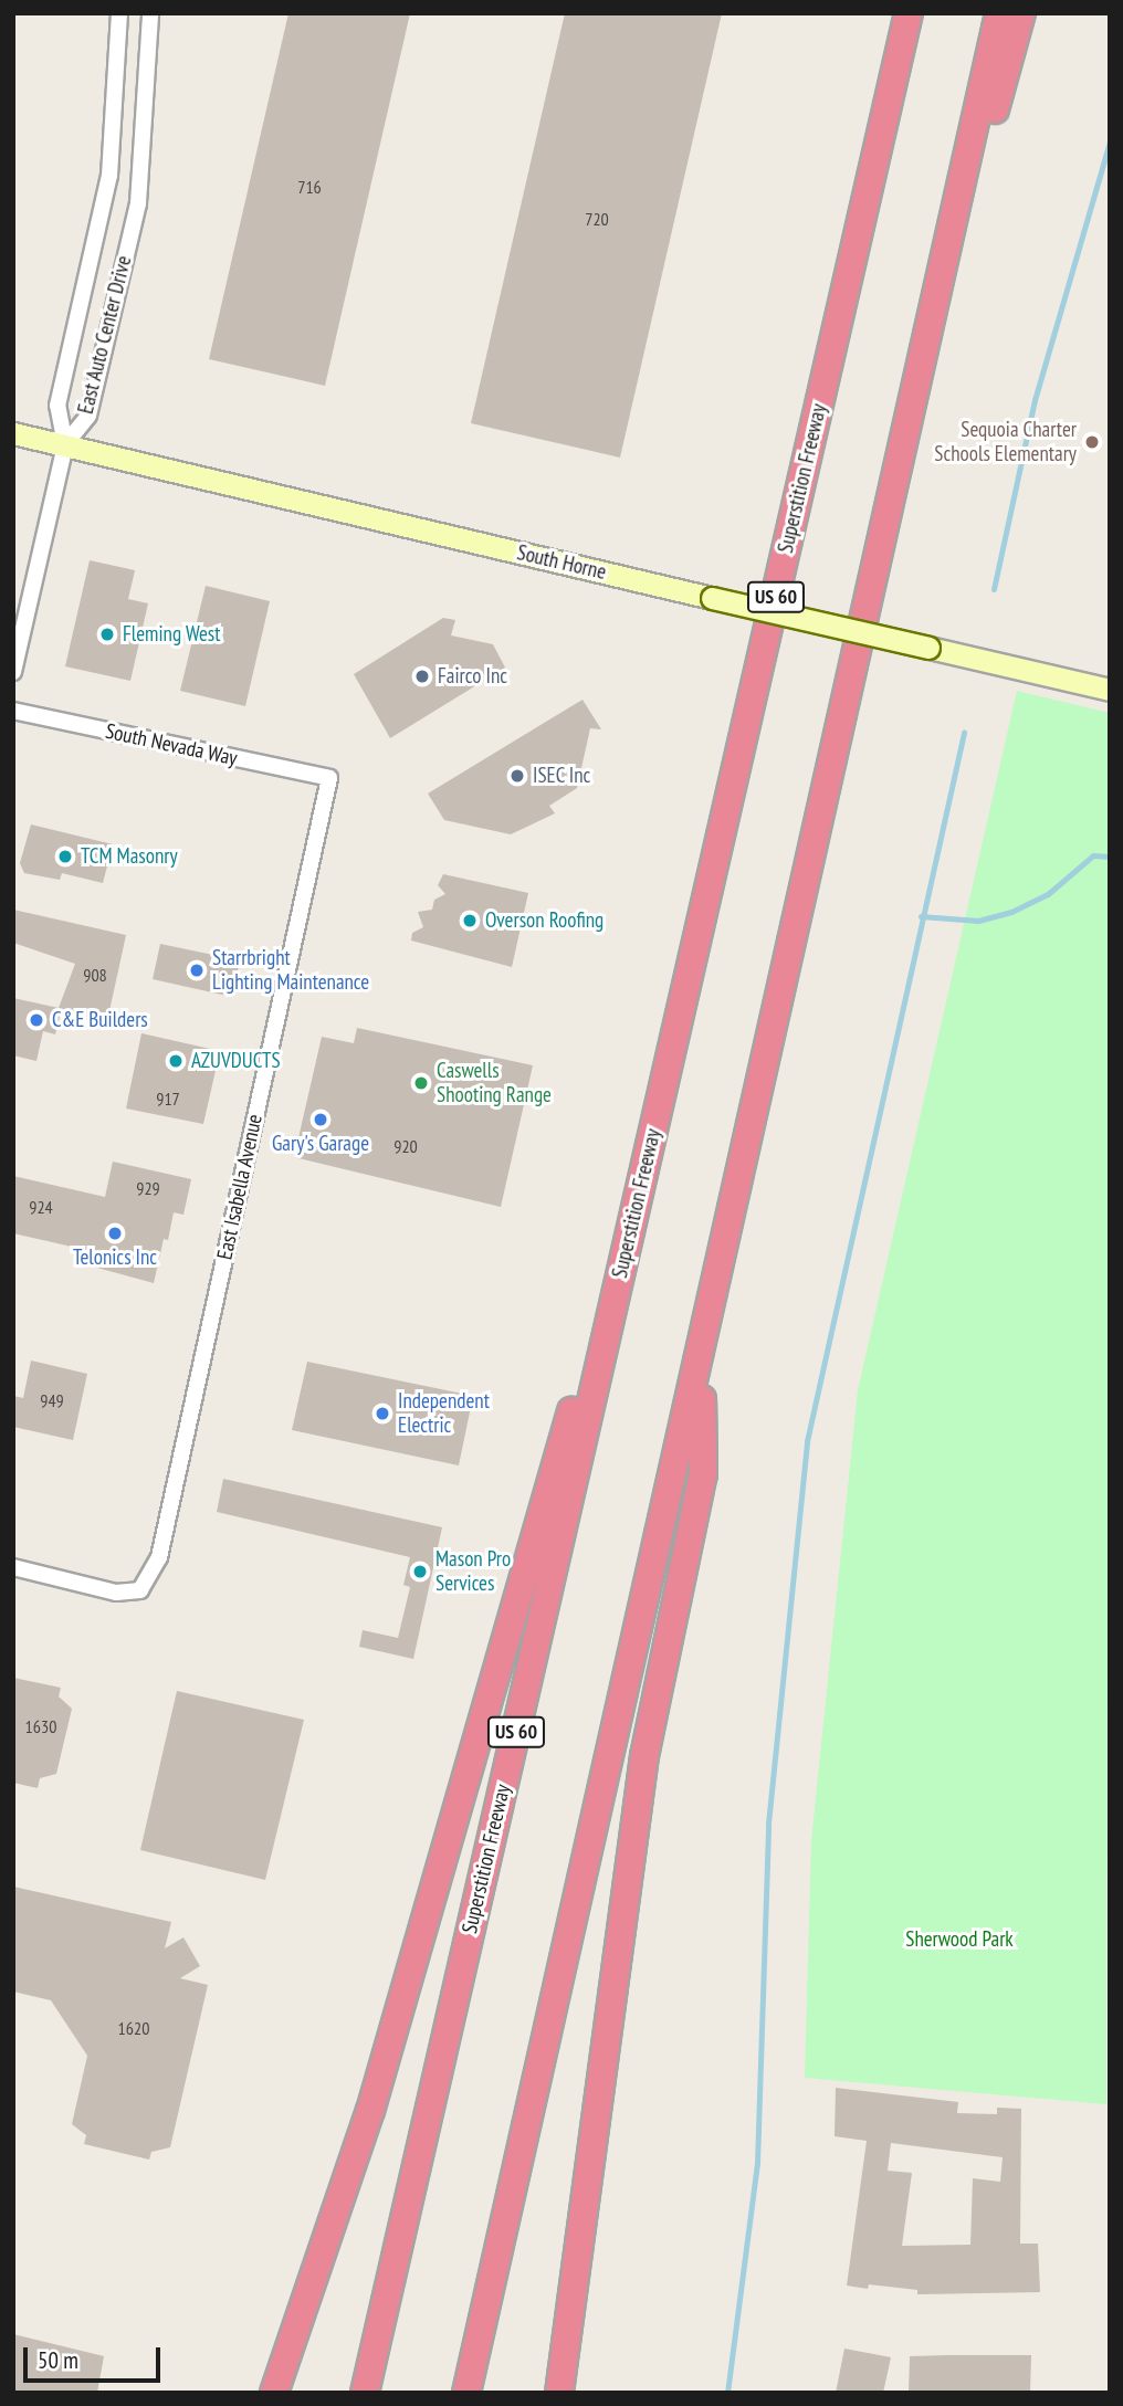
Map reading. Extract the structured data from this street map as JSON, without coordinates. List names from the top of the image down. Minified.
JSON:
{"streets":{"highway":["Superstition Freeway","US 60"],"street":["East Auto Center Drive","South Horne","South Nevada Way","East Isabella Avenue"]},"crossings":[["East Auto Center Drive","South Horne"],["South Nevada Way","East Isabella Avenue"]],"parks":["Sherwood Park"],"places":["Sequoia Charter Schools Elementary","Fleming West","Fairco Inc","ISEC Inc","TCM Masonry","Overson Roofing","Starrbright Lighting Maintenance","C&E Builders","AZUVDUCTS","Caswells Shooting Range","Gary's Garage","Telonics Inc","Independent Electric","Mason Pro Services"],"house_numbers":["716","720","908","917","920","929","924","949","1630","1620"],"scale_bar":"50 m"}
